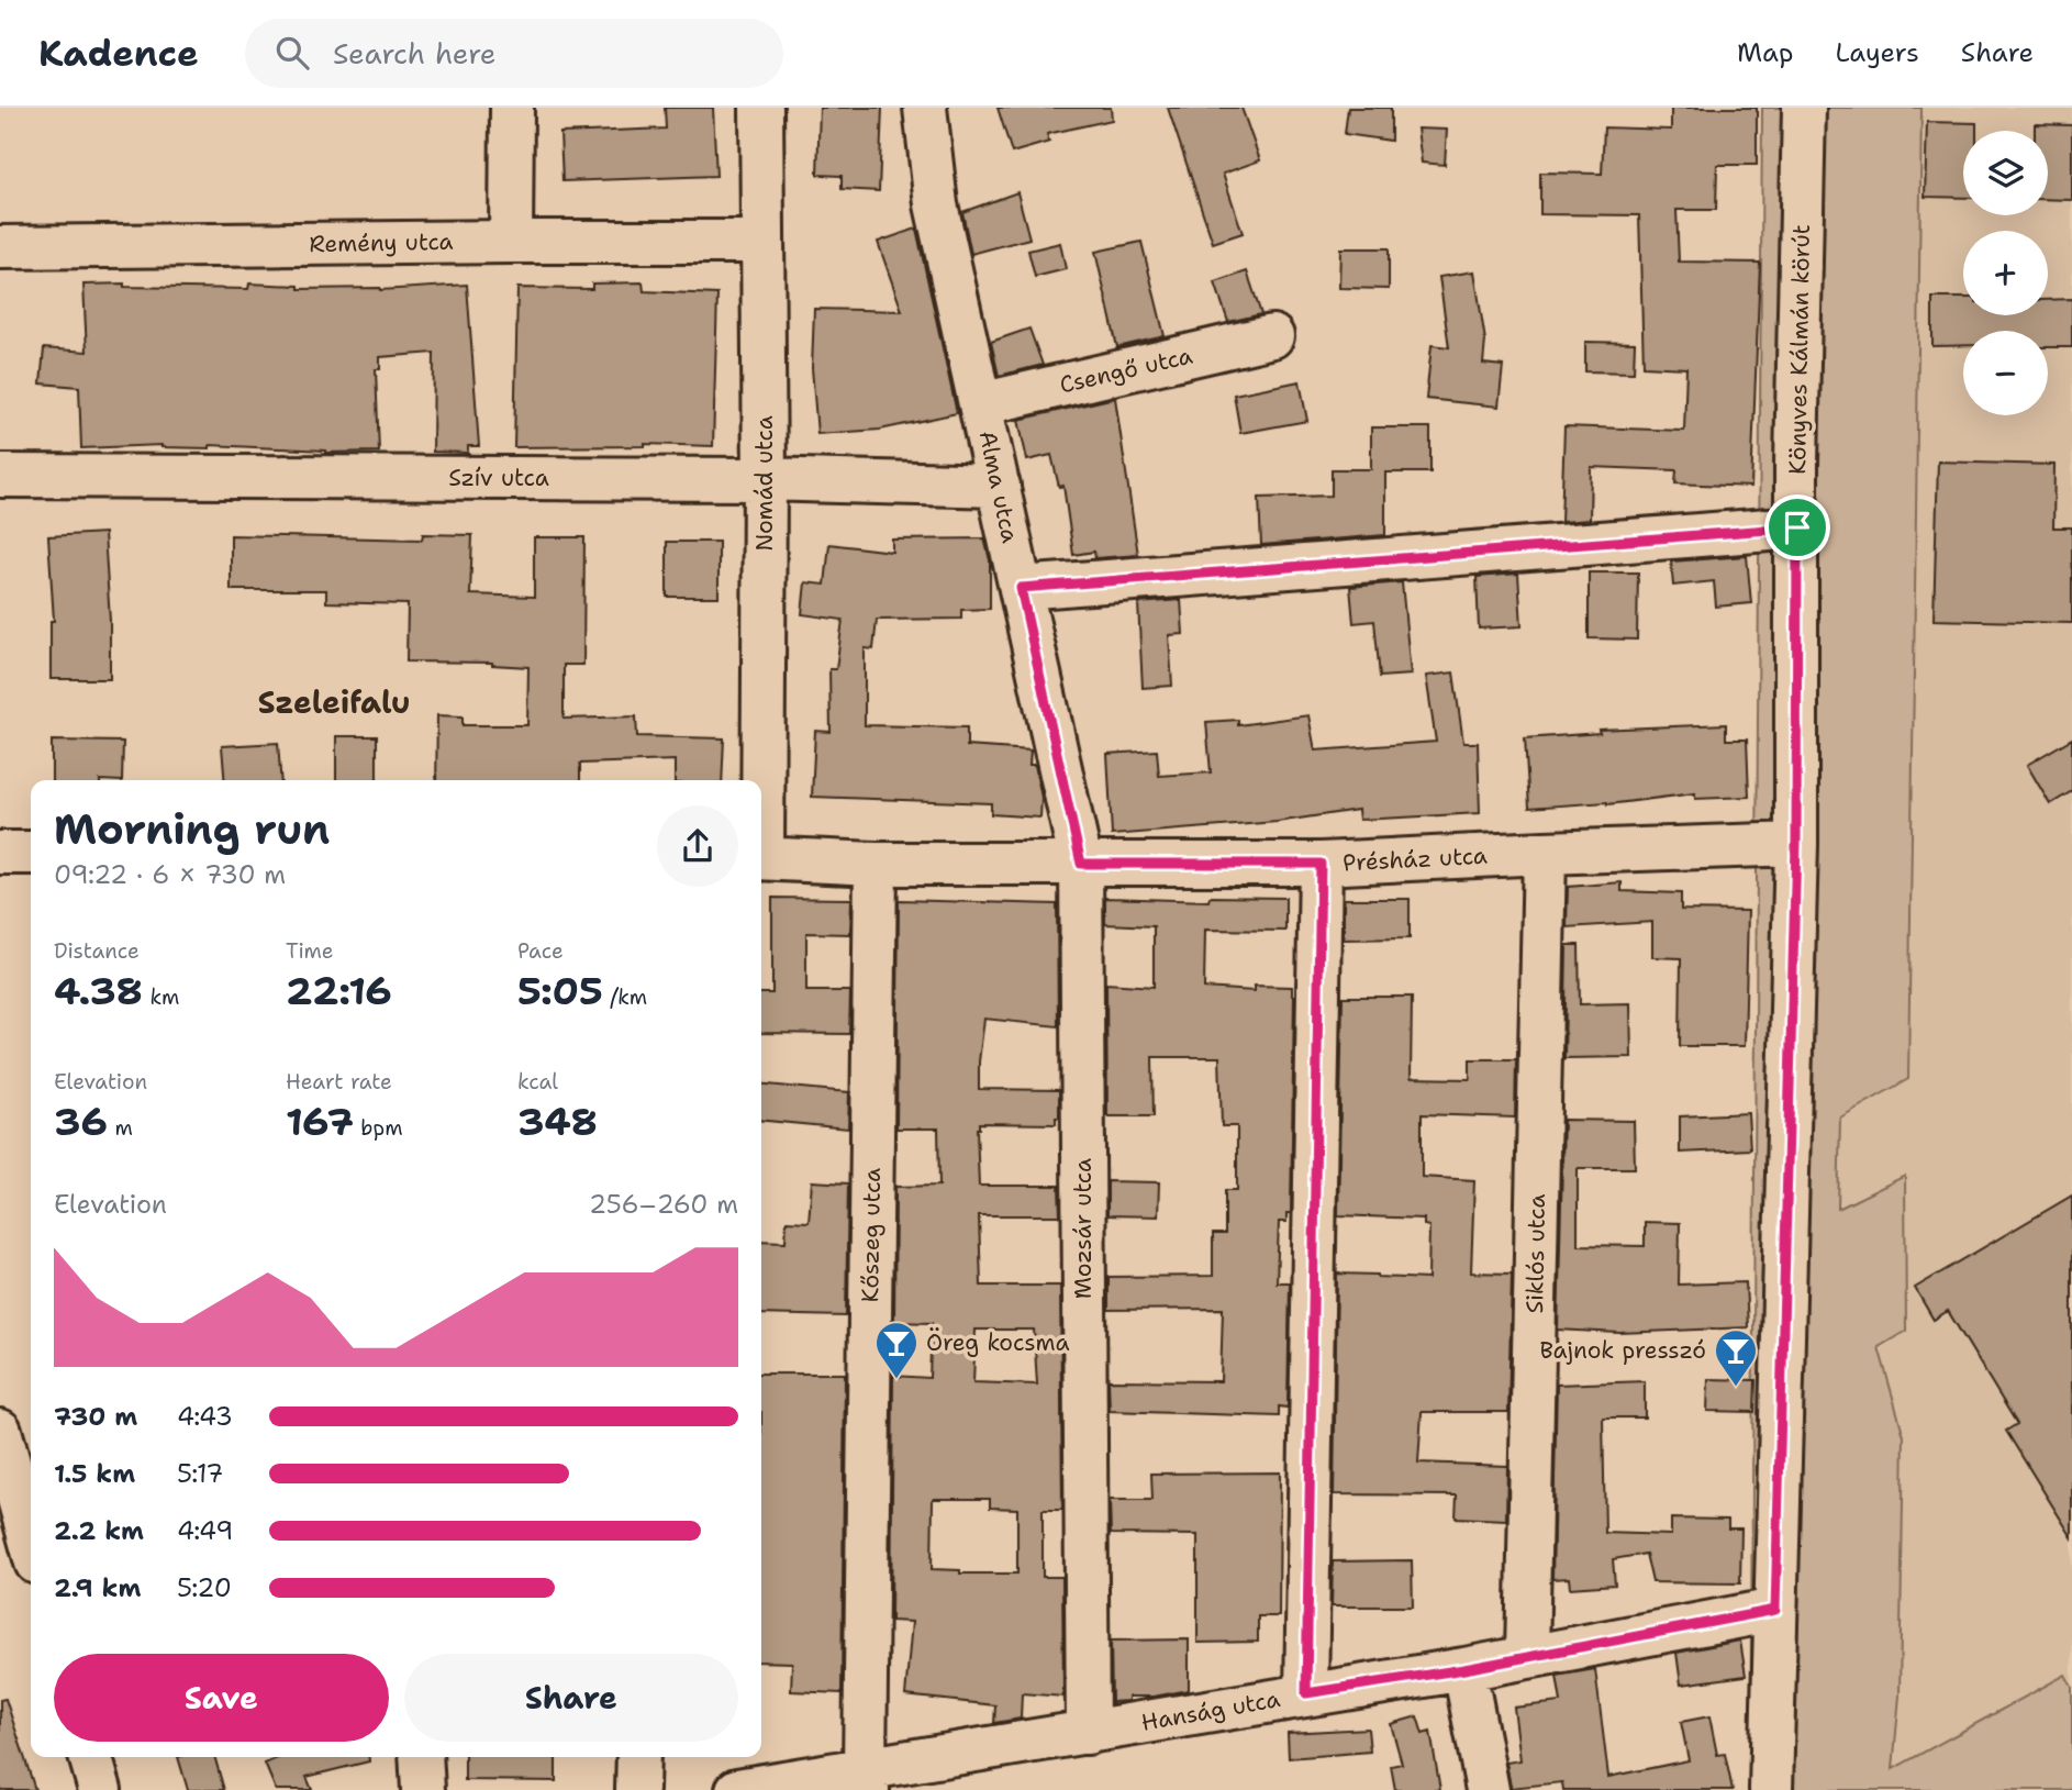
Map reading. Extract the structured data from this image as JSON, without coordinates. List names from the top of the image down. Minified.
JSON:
{"streets":{"street":["Remény utca","Könyves Kálmán körút","Csengő utca","Szív utca","Nomád utca","Alma utca","Présház utca","Mozsár utca","Kőszeg utca","Siklós utca","Hanság utca"]},"crossings":[["Remény utca","Nomád utca"],["Könyves Kálmán körút","Présház utca"],["Könyves Kálmán körút","Hanság utca"],["Csengő utca","Alma utca"],["Szív utca","Nomád utca"],["Szív utca","Alma utca"],["Alma utca","Présház utca"],["Alma utca","Mozsár utca"],["Présház utca","Mozsár utca"],["Présház utca","Kőszeg utca"],["Présház utca","Siklós utca"],["Mozsár utca","Hanság utca"],["Kőszeg utca","Hanság utca"],["Siklós utca","Hanság utca"]],"districts":["Szeleifalu"],"places":{"bar":["Öreg kocsma","Bajnok presszó"]},"page":{"header":"Kadence","search":"Search here","nav":["Map","Layers","Share"],"map_buttons":["+","−"],"heading":["Morning run","09:22 · 6 × 730 m"],"stats":[["Distance","4.38 km"],["Time","22:16"],["Pace","5:05 /km"],["Elevation","36 m"],["Heart rate","167 bpm"],["kcal","348"]],"chart":["Elevation","256–260 m"],"list":[{"name":"730 m","note":"4:43"},{"name":"1.5 km","note":"5:17"},{"name":"2.2 km","note":"4:49"},{"name":"2.9 km","note":"5:20"}],"buttons":["Save","Share"]}}
